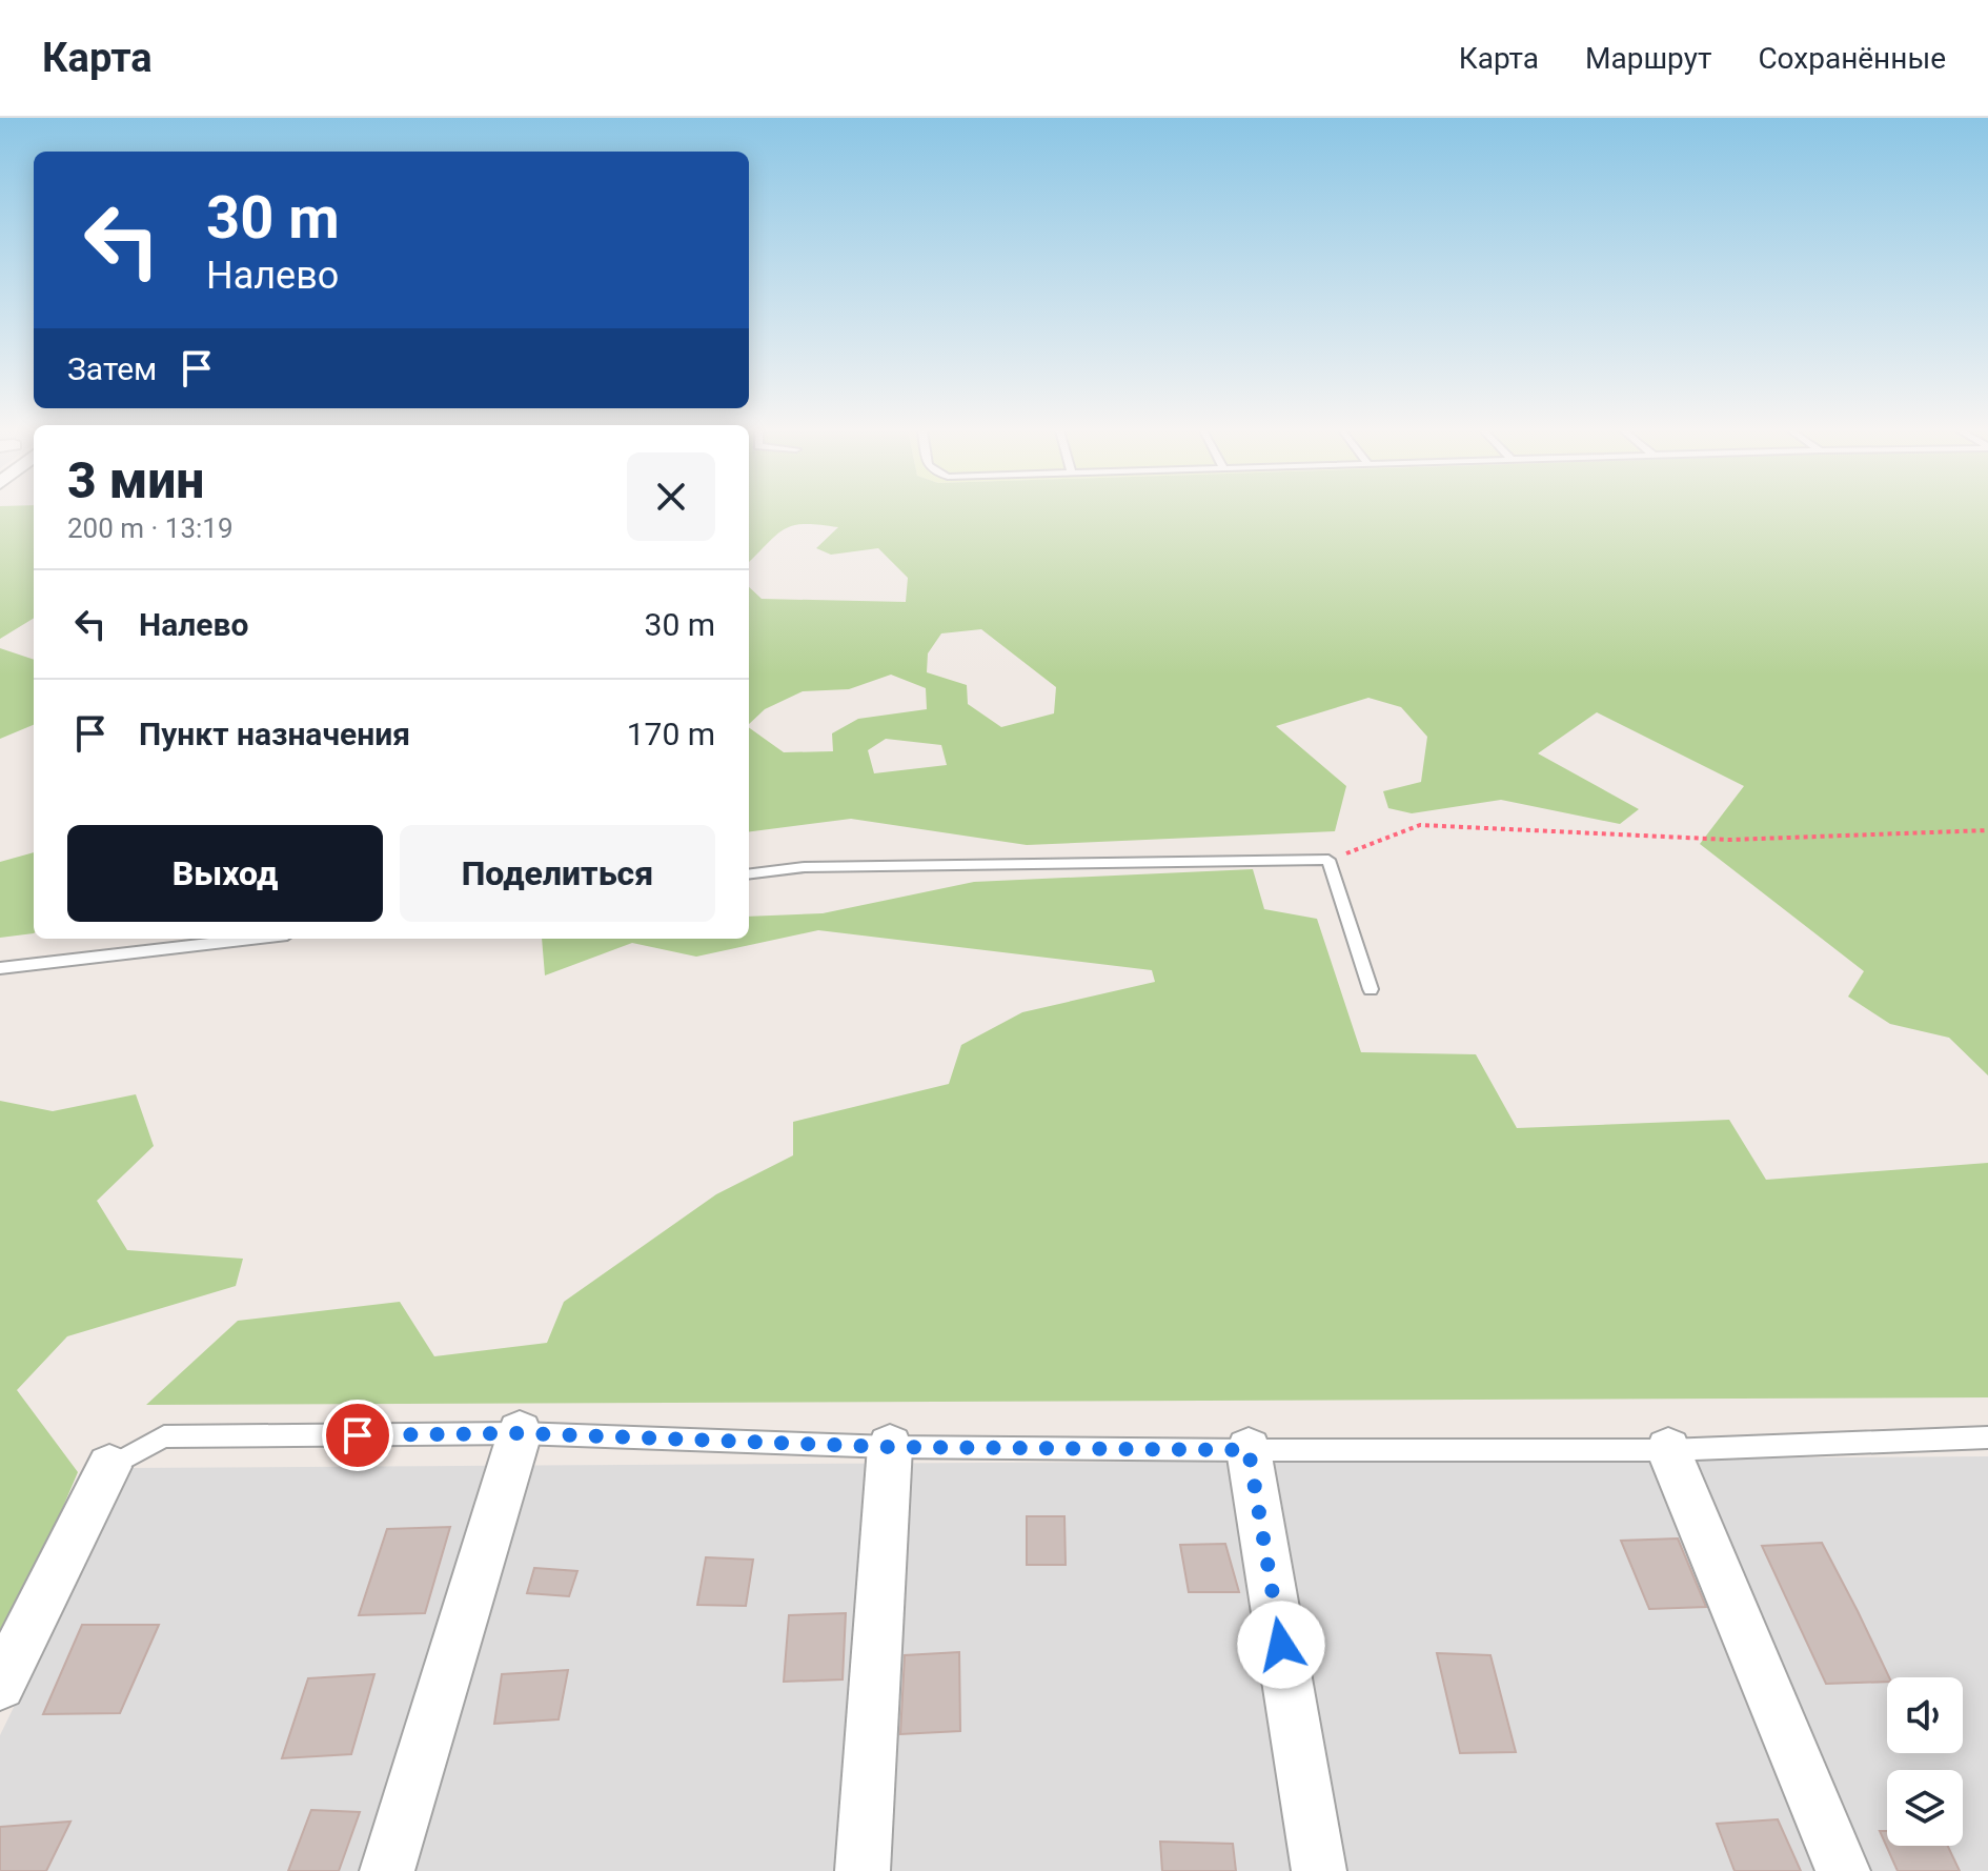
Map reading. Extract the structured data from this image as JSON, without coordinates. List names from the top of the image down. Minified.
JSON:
{"page":{"header":"Карта","nav":["Карта","Маршрут","Сохранённые"],"turn":["30 m","Налево"],"then":"Затем","heading":["3 мин","200 m · 13:19"],"list":[{"name":"Налево","value":"30 m"},{"name":"Пункт назначения","value":"170 m"}],"buttons":["Выход","Поделиться"]}}
